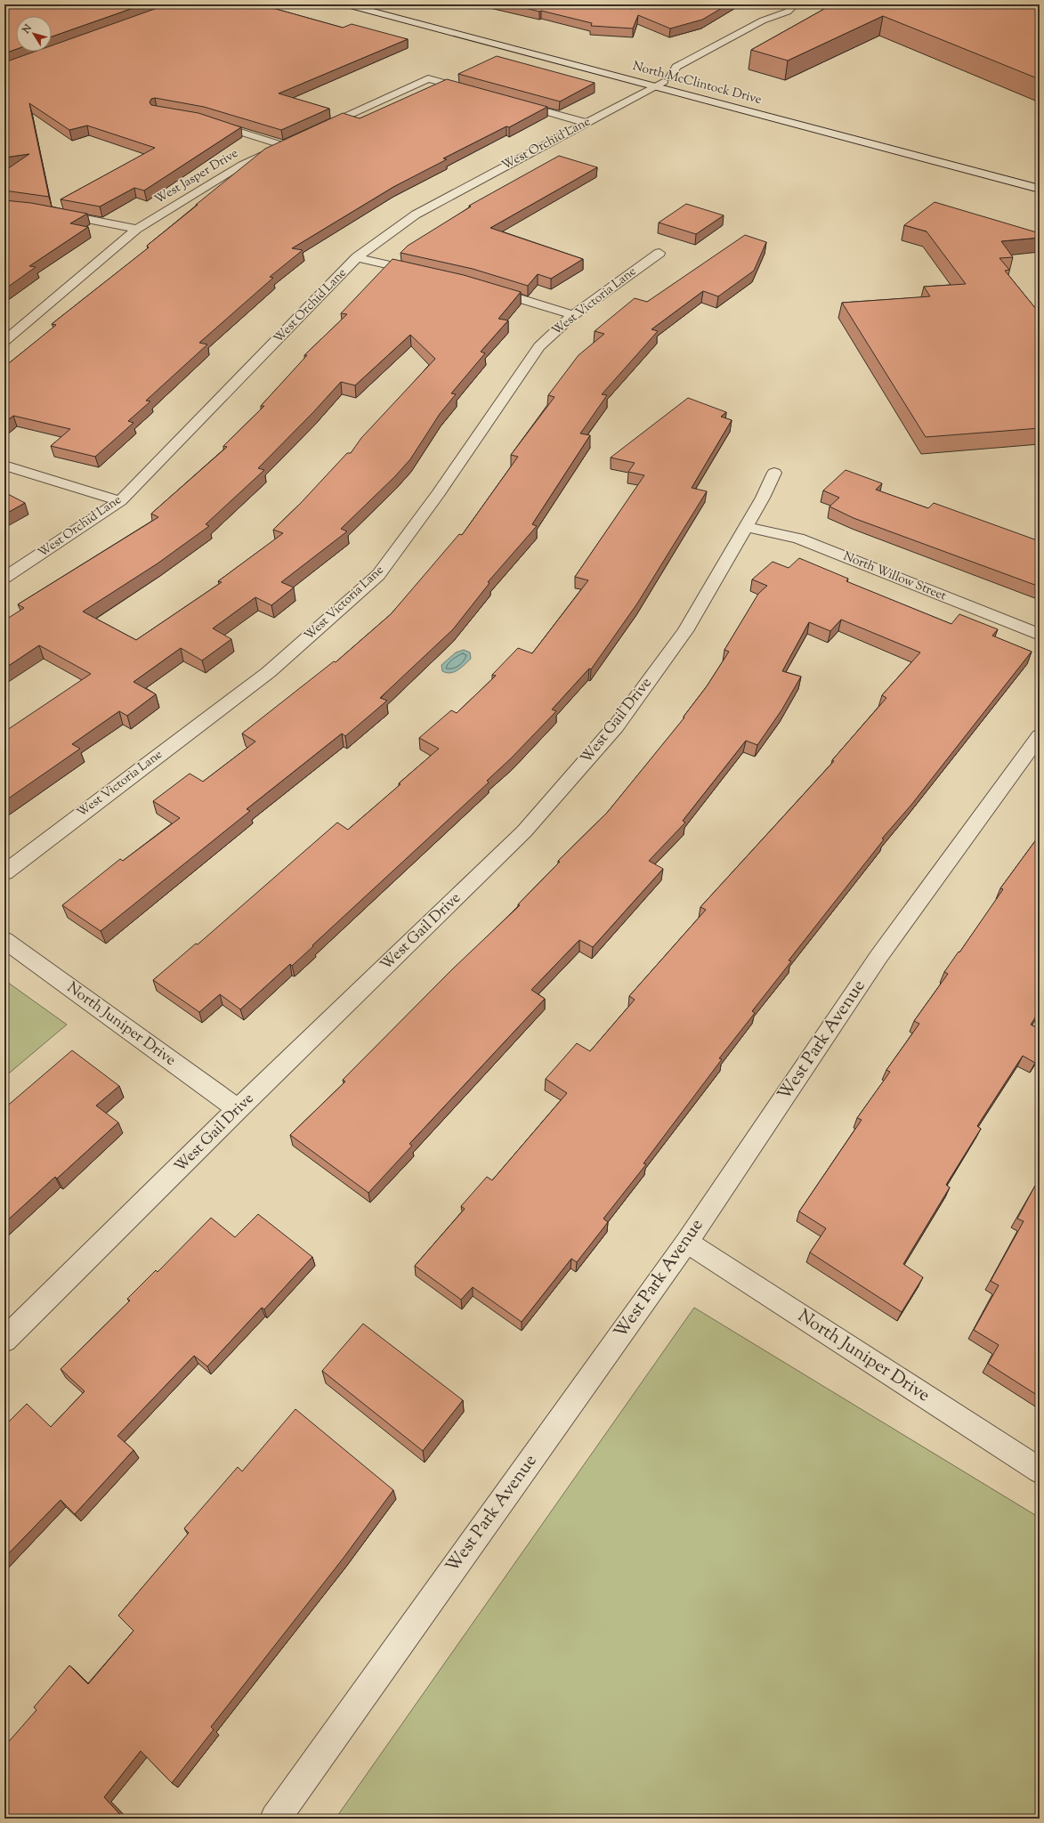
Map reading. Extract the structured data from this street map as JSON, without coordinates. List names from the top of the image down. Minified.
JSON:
{"streets":{"street":["North McClintock Drive","West Orchid Lane","West Jasper Drive","West Victoria Lane","North Willow Street","West Gail Drive","North Juniper Drive","West Park Avenue"]},"crossings":[["North McClintock Drive","West Orchid Lane"],["North Willow Street","West Gail Drive"],["West Gail Drive","North Juniper Drive"],["North Juniper Drive","West Park Avenue"]],"north":"top left"}
